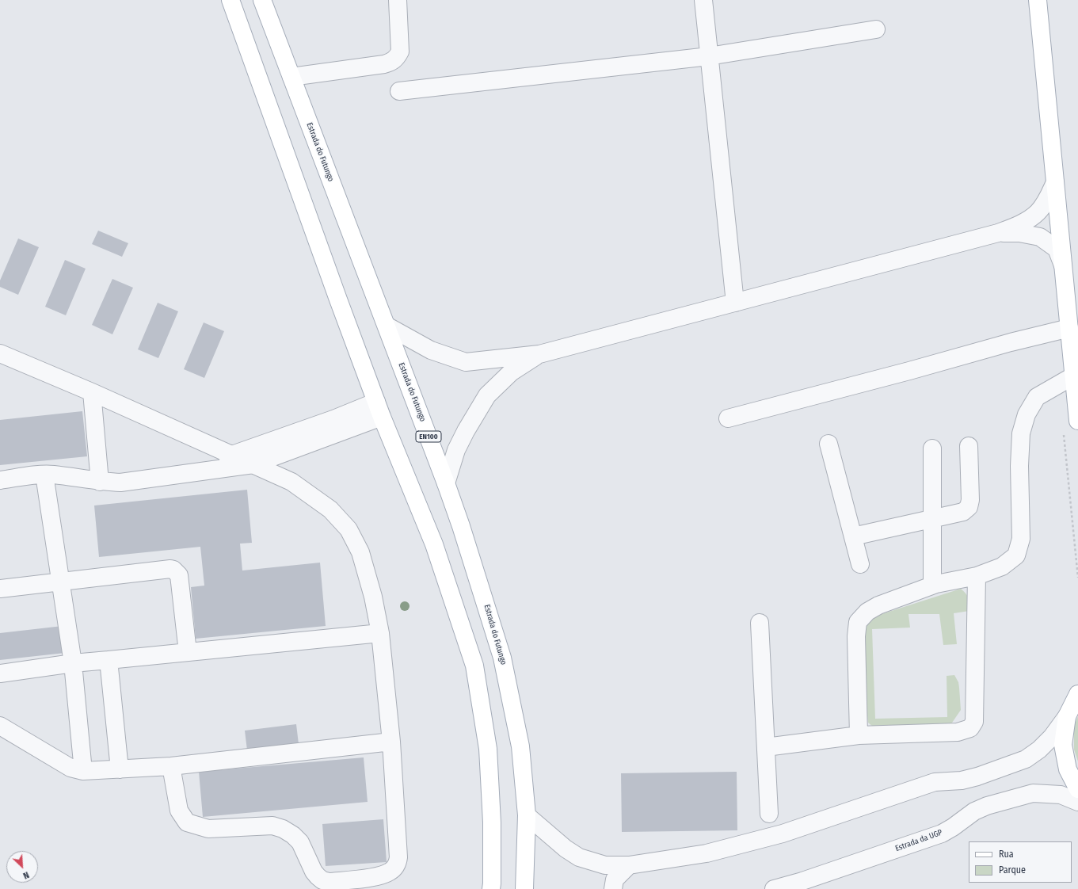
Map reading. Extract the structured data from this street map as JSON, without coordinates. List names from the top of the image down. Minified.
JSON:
{"streets":{"main road":["Estrada do Futungo","EN100"],"street":["Estrada da UGP"]},"legend":["Rua","Parque"],"north":"bottom right"}
